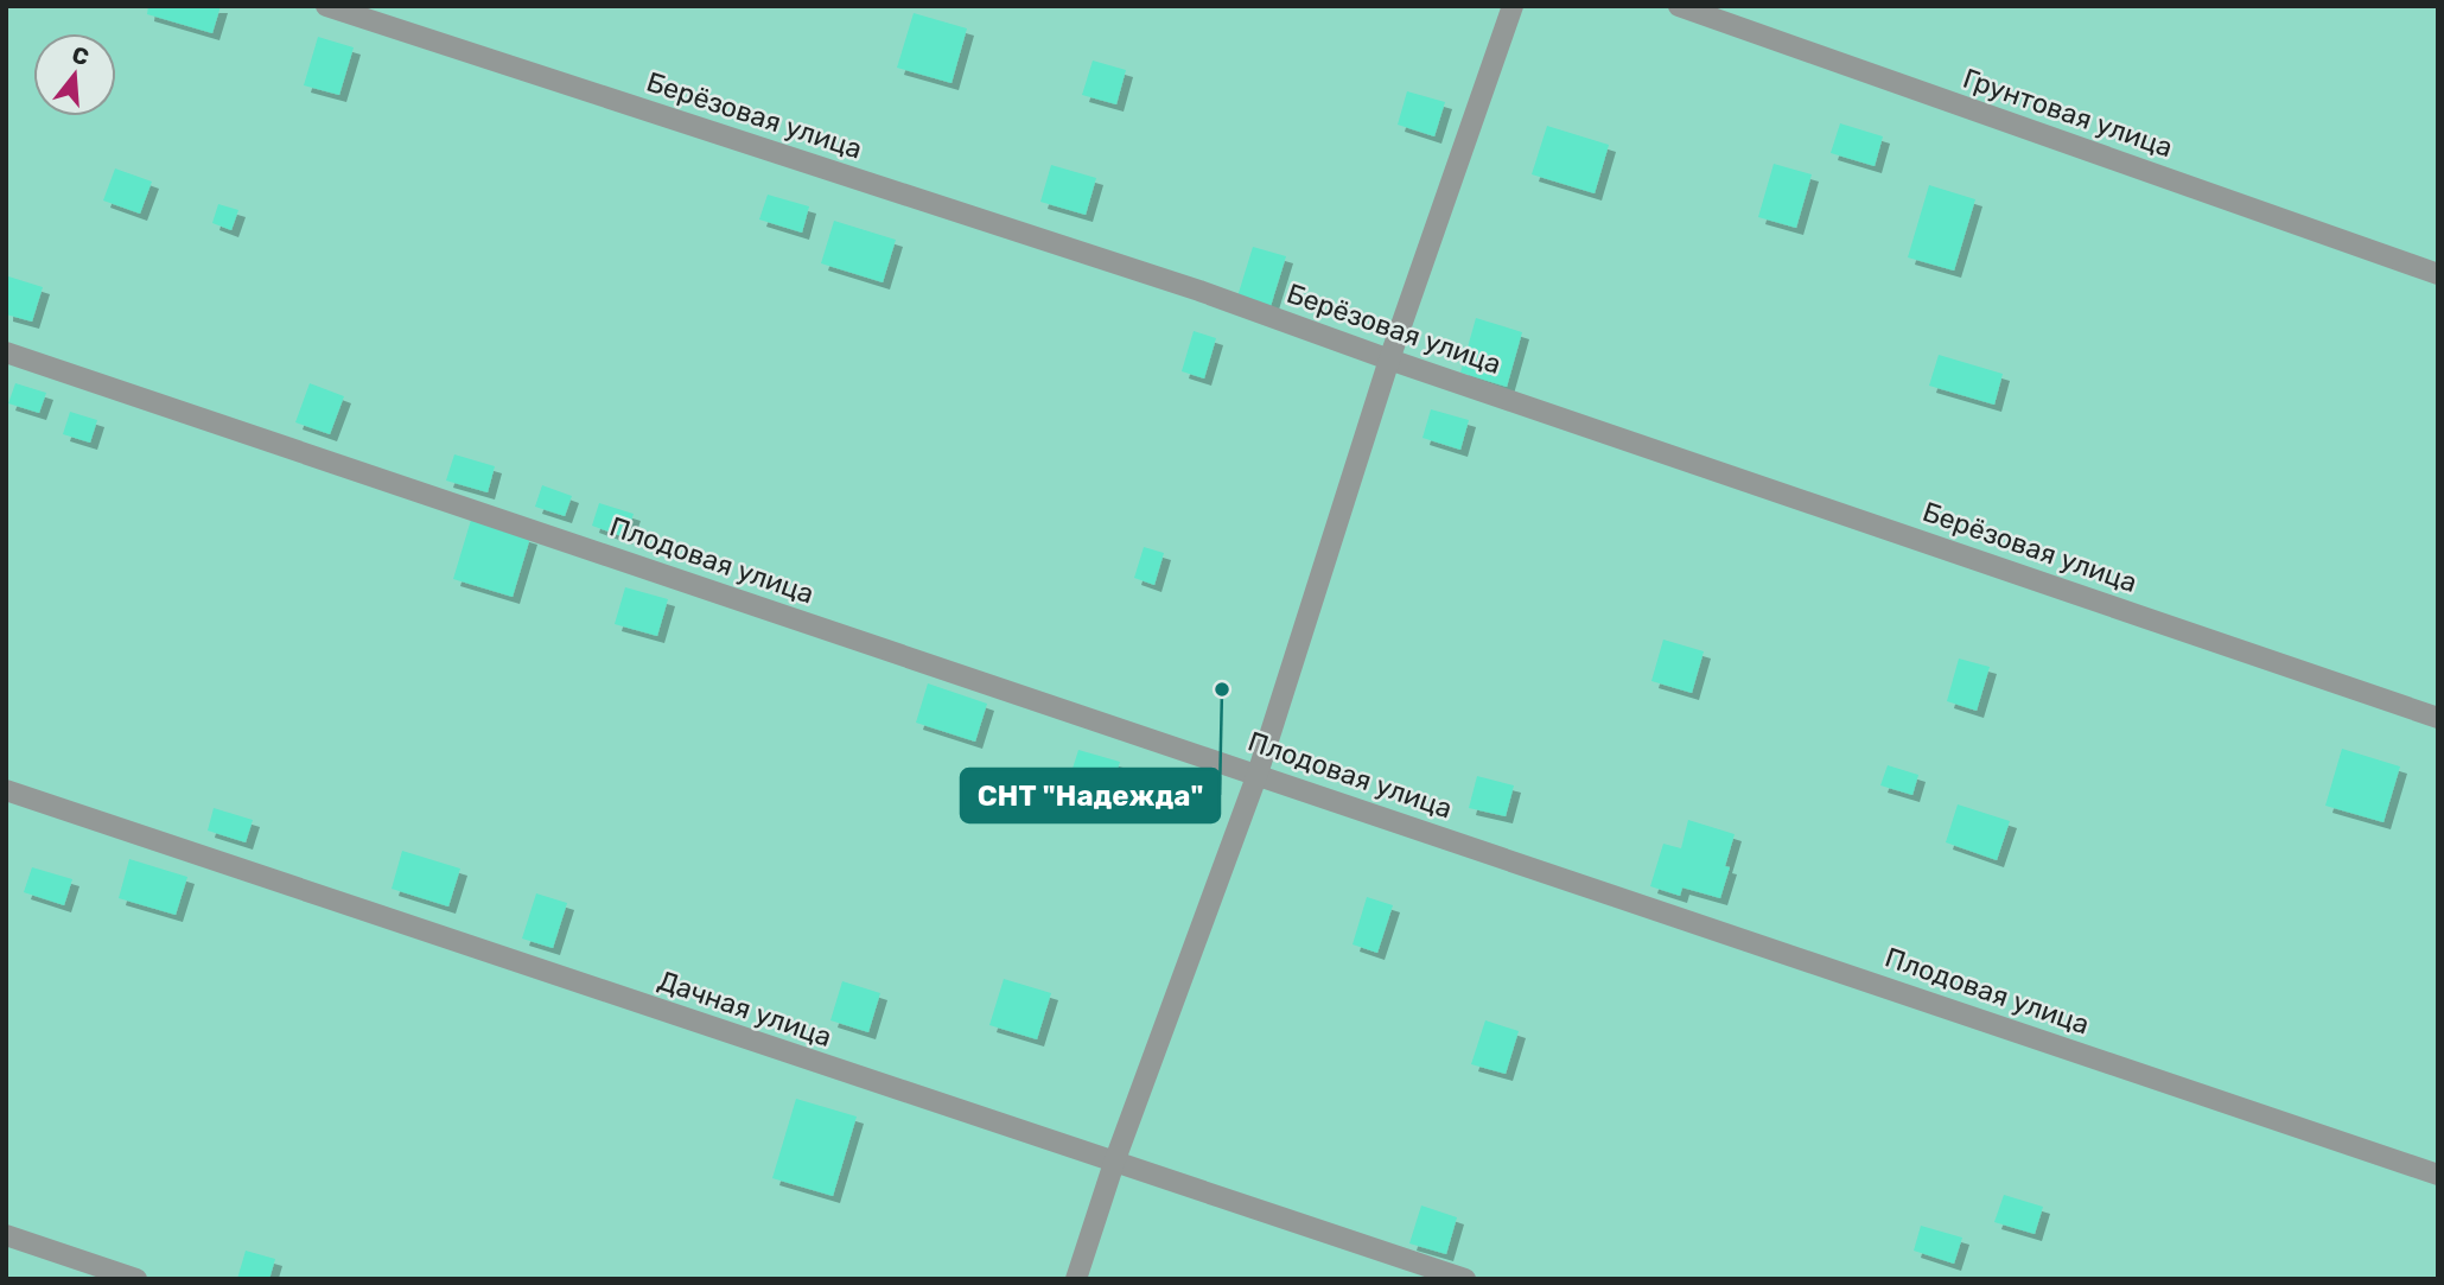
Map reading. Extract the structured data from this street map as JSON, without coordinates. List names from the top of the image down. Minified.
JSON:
{"streets":{"street":["Грунтовая улица","Берёзовая улица","Плодовая улица","Дачная улица"]},"places":["СНТ \"Надежда\""],"north":"top"}
